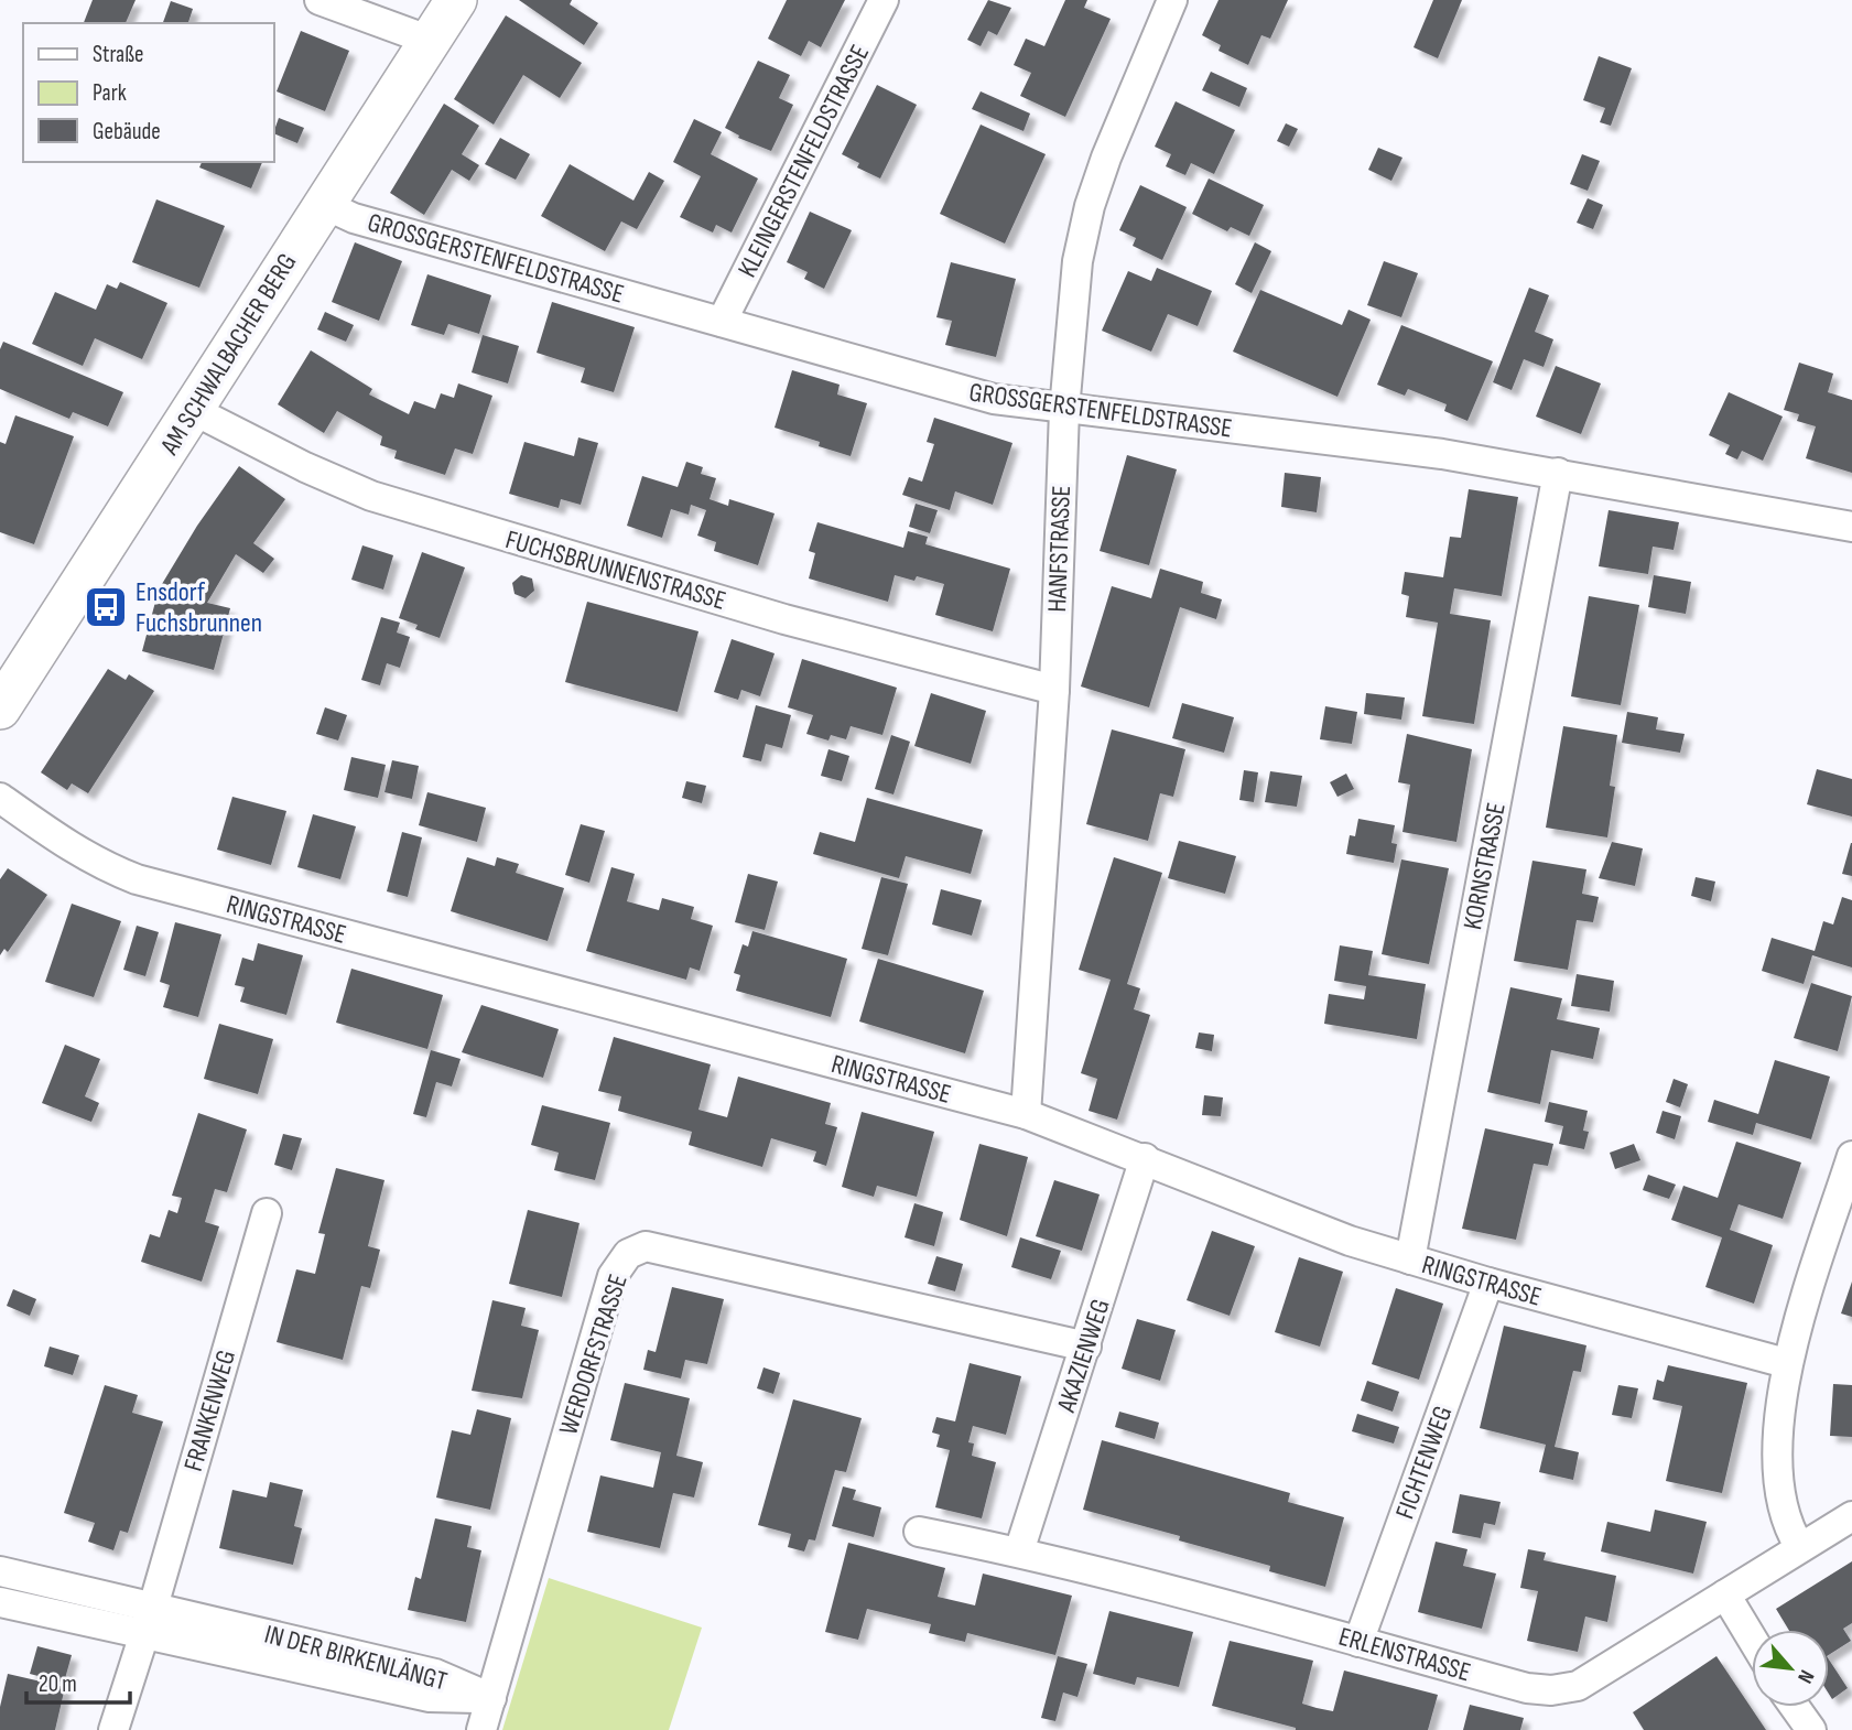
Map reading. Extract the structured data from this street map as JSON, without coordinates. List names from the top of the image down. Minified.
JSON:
{"streets":{"main road":["AM SCHWALBACHER BERG"],"street":["KLEINGERSTENFELDSTRASSE","GROSSGERSTENFELDSTRASSE","HANFSTRASSE","FUCHSBRUNNENSTRASSE","KORNSTRASSE","RINGSTRASSE","WERDORFSTRASSE","AKAZIENWEG","FRANKENWEG","FICHTENWEG","ERLENSTRASSE","IN DER BIRKENLÄNGT"]},"crossings":[["KLEINGERSTENFELDSTRASSE","GROSSGERSTENFELDSTRASSE"],["GROSSGERSTENFELDSTRASSE","AM SCHWALBACHER BERG"],["GROSSGERSTENFELDSTRASSE","HANFSTRASSE"],["GROSSGERSTENFELDSTRASSE","KORNSTRASSE"],["AM SCHWALBACHER BERG","FUCHSBRUNNENSTRASSE"],["HANFSTRASSE","FUCHSBRUNNENSTRASSE"],["HANFSTRASSE","RINGSTRASSE"],["KORNSTRASSE","RINGSTRASSE"],["RINGSTRASSE","AKAZIENWEG"],["RINGSTRASSE","FICHTENWEG"],["WERDORFSTRASSE","AKAZIENWEG"],["WERDORFSTRASSE","IN DER BIRKENLÄNGT"],["AKAZIENWEG","ERLENSTRASSE"],["FRANKENWEG","IN DER BIRKENLÄNGT"],["FICHTENWEG","ERLENSTRASSE"]],"places":{"bus stop":["Ensdorf Fuchsbrunnen"]},"legend":["Straße","Park","Gebäude"],"scale_bar":"20 m","north":"bottom right"}
